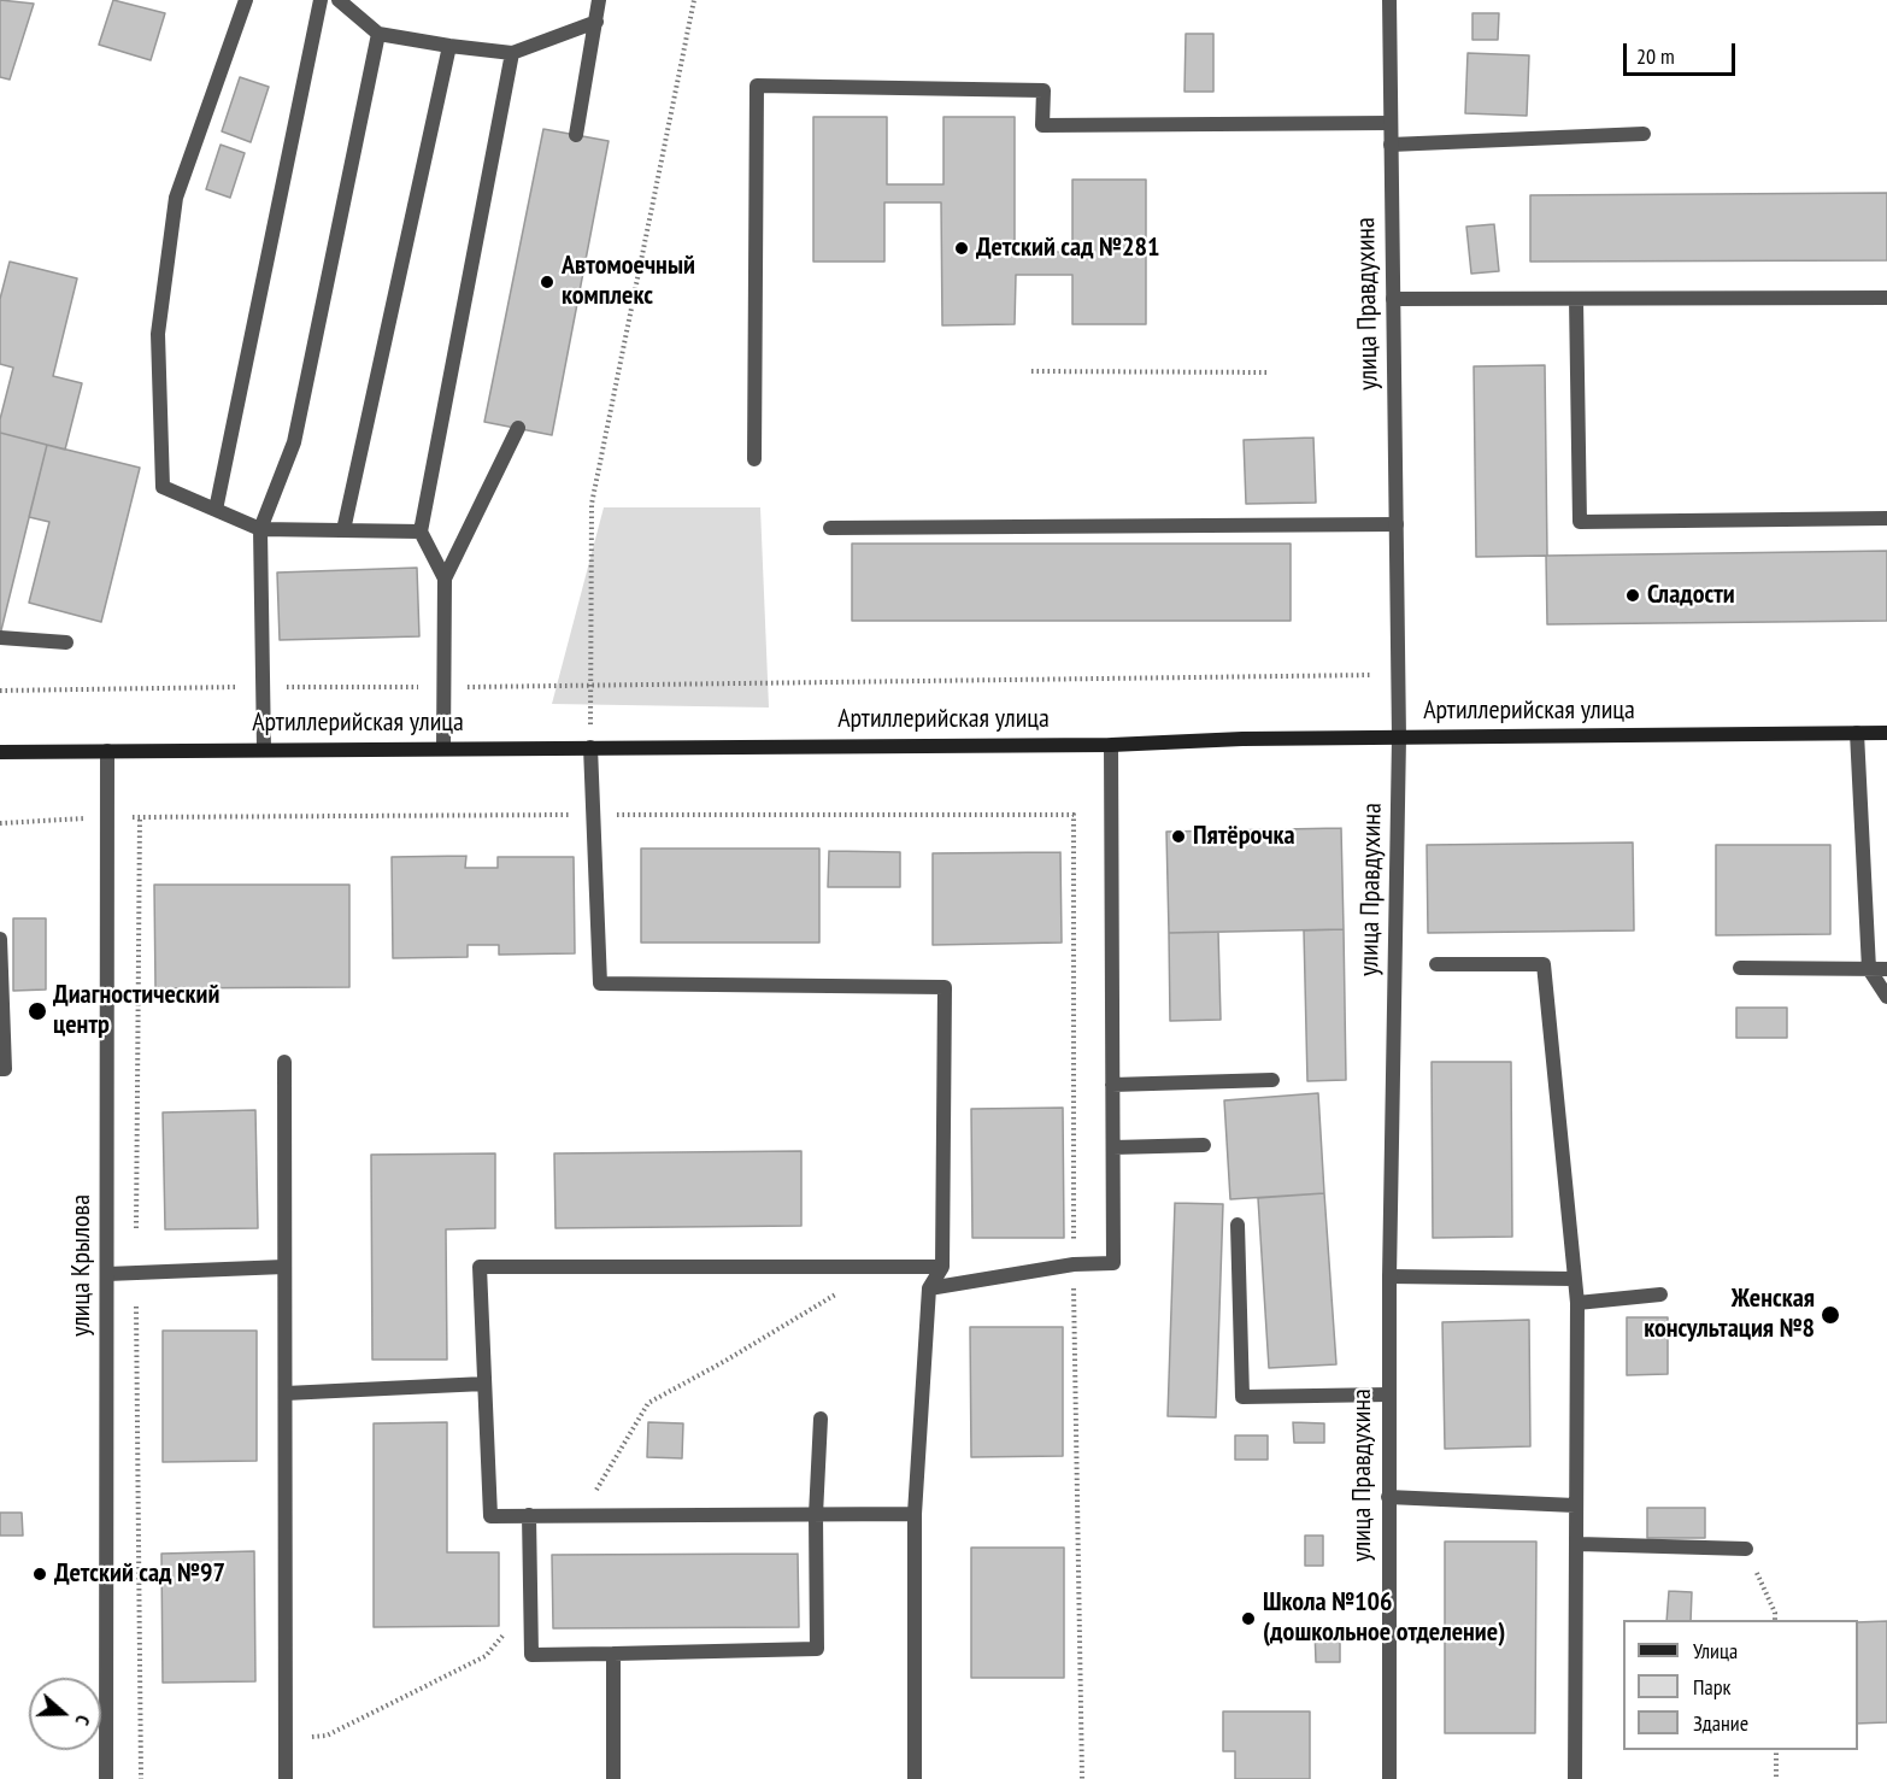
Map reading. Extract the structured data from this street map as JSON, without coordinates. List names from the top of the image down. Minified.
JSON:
{"streets":{"street":["улица Правдухина","Артиллерийская улица","улица Крылова"]},"crossings":[["улица Правдухина","Артиллерийская улица"],["Артиллерийская улица","улица Крылова"]],"places":["Детский сад №281","Автомоечный комплекс","Сладости","Пятёрочка","Диагностический центр","Женская консультация №8","Детский сад №97","Школа №106 (дошкольное отделение)"],"legend":["Улица","Парк","Здание"],"scale_bar":"20 m","north":"right"}
